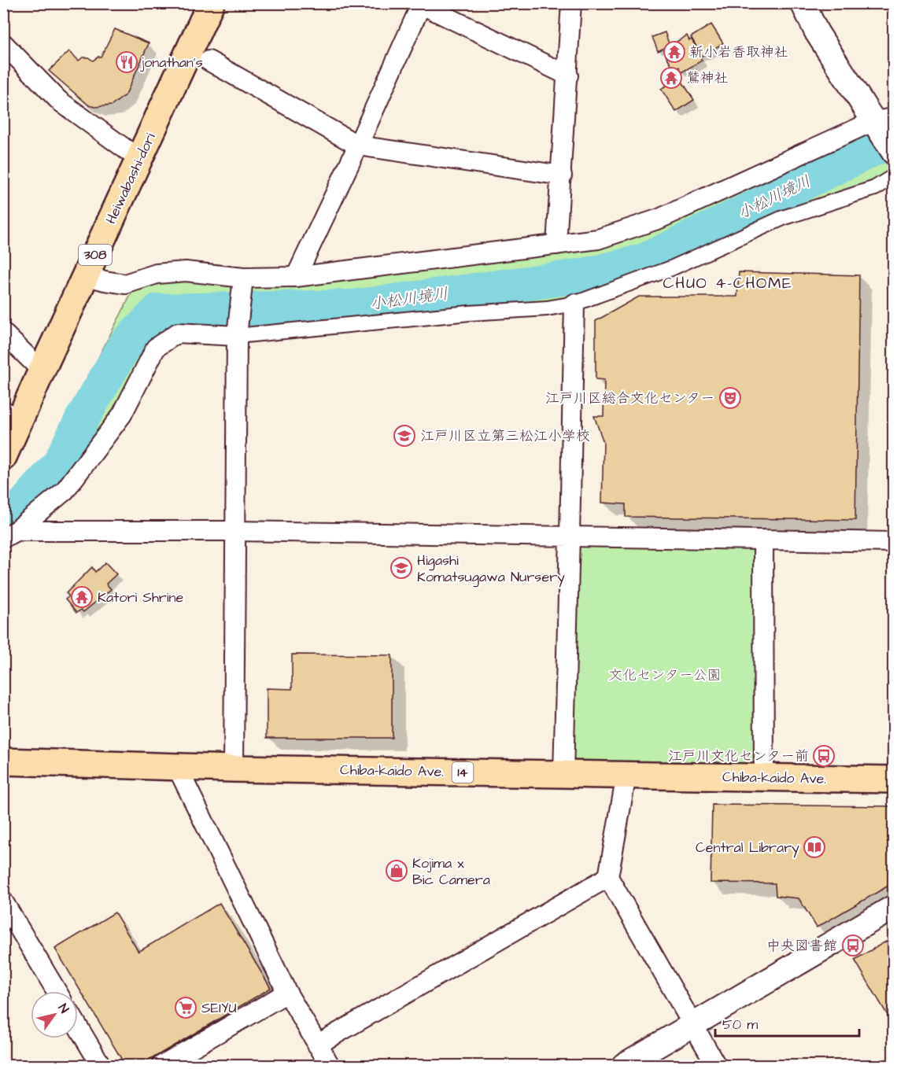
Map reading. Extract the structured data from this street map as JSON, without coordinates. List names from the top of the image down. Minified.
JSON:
{"streets":{"main road":["Heiwabashi-dori","308","Chiba-kaido Ave.","14"]},"districts":["CHUO 4-CHOME"],"water":["小松川境川"],"parks":["文化センター公園"],"places":{"temple":["新小岩香取神社","鷲神社","Katori Shrine"],"restaurant":["jonathan's"],"theatre":["江戸川区総合文化センター"],"school or university":["江戸川区立第三松江小学校","Higashi Komatsugawa Nursery"],"bus stop":["江戸川文化センター前","中央図書館"],"library":["Central Library"],"shop":["Kojima x Bic Camera"],"supermarket":["SEIYU"]},"scale_bar":"50 m","north":"top right"}
